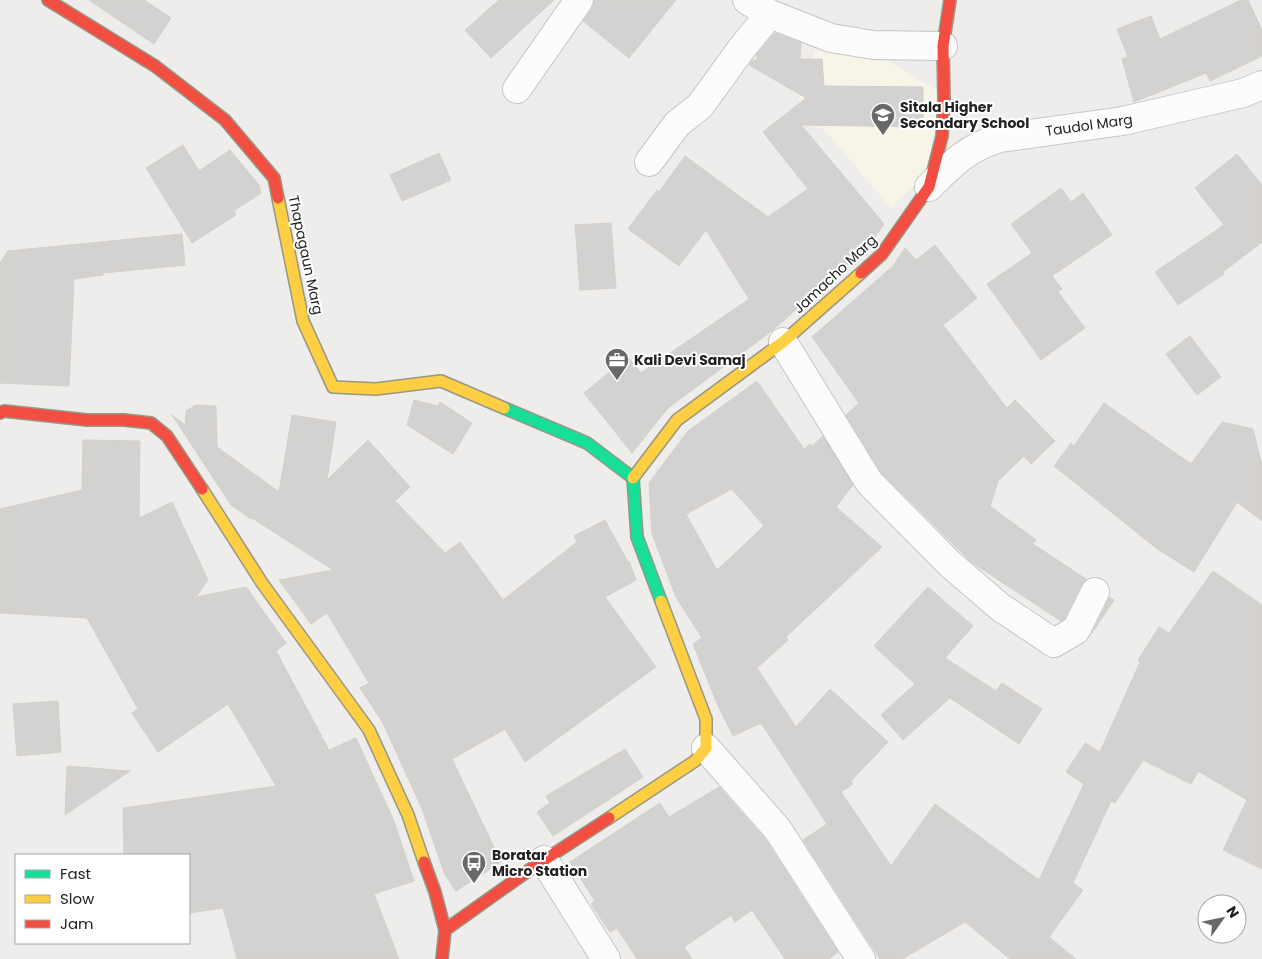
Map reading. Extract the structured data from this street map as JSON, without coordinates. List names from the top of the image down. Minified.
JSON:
{"streets":{"street":["Taudol Marg","Thapagaun Marg","Jamacho Marg"]},"crossings":[["Taudol Marg","Jamacho Marg"],["Thapagaun Marg","Jamacho Marg"]],"places":{"school or university":["Sitala Higher Secondary School"],"office":["Kali Devi Samaj"],"bus stop":["Boratar Micro Station"]},"legend":["Fast","Slow","Jam"],"north":"top right"}
